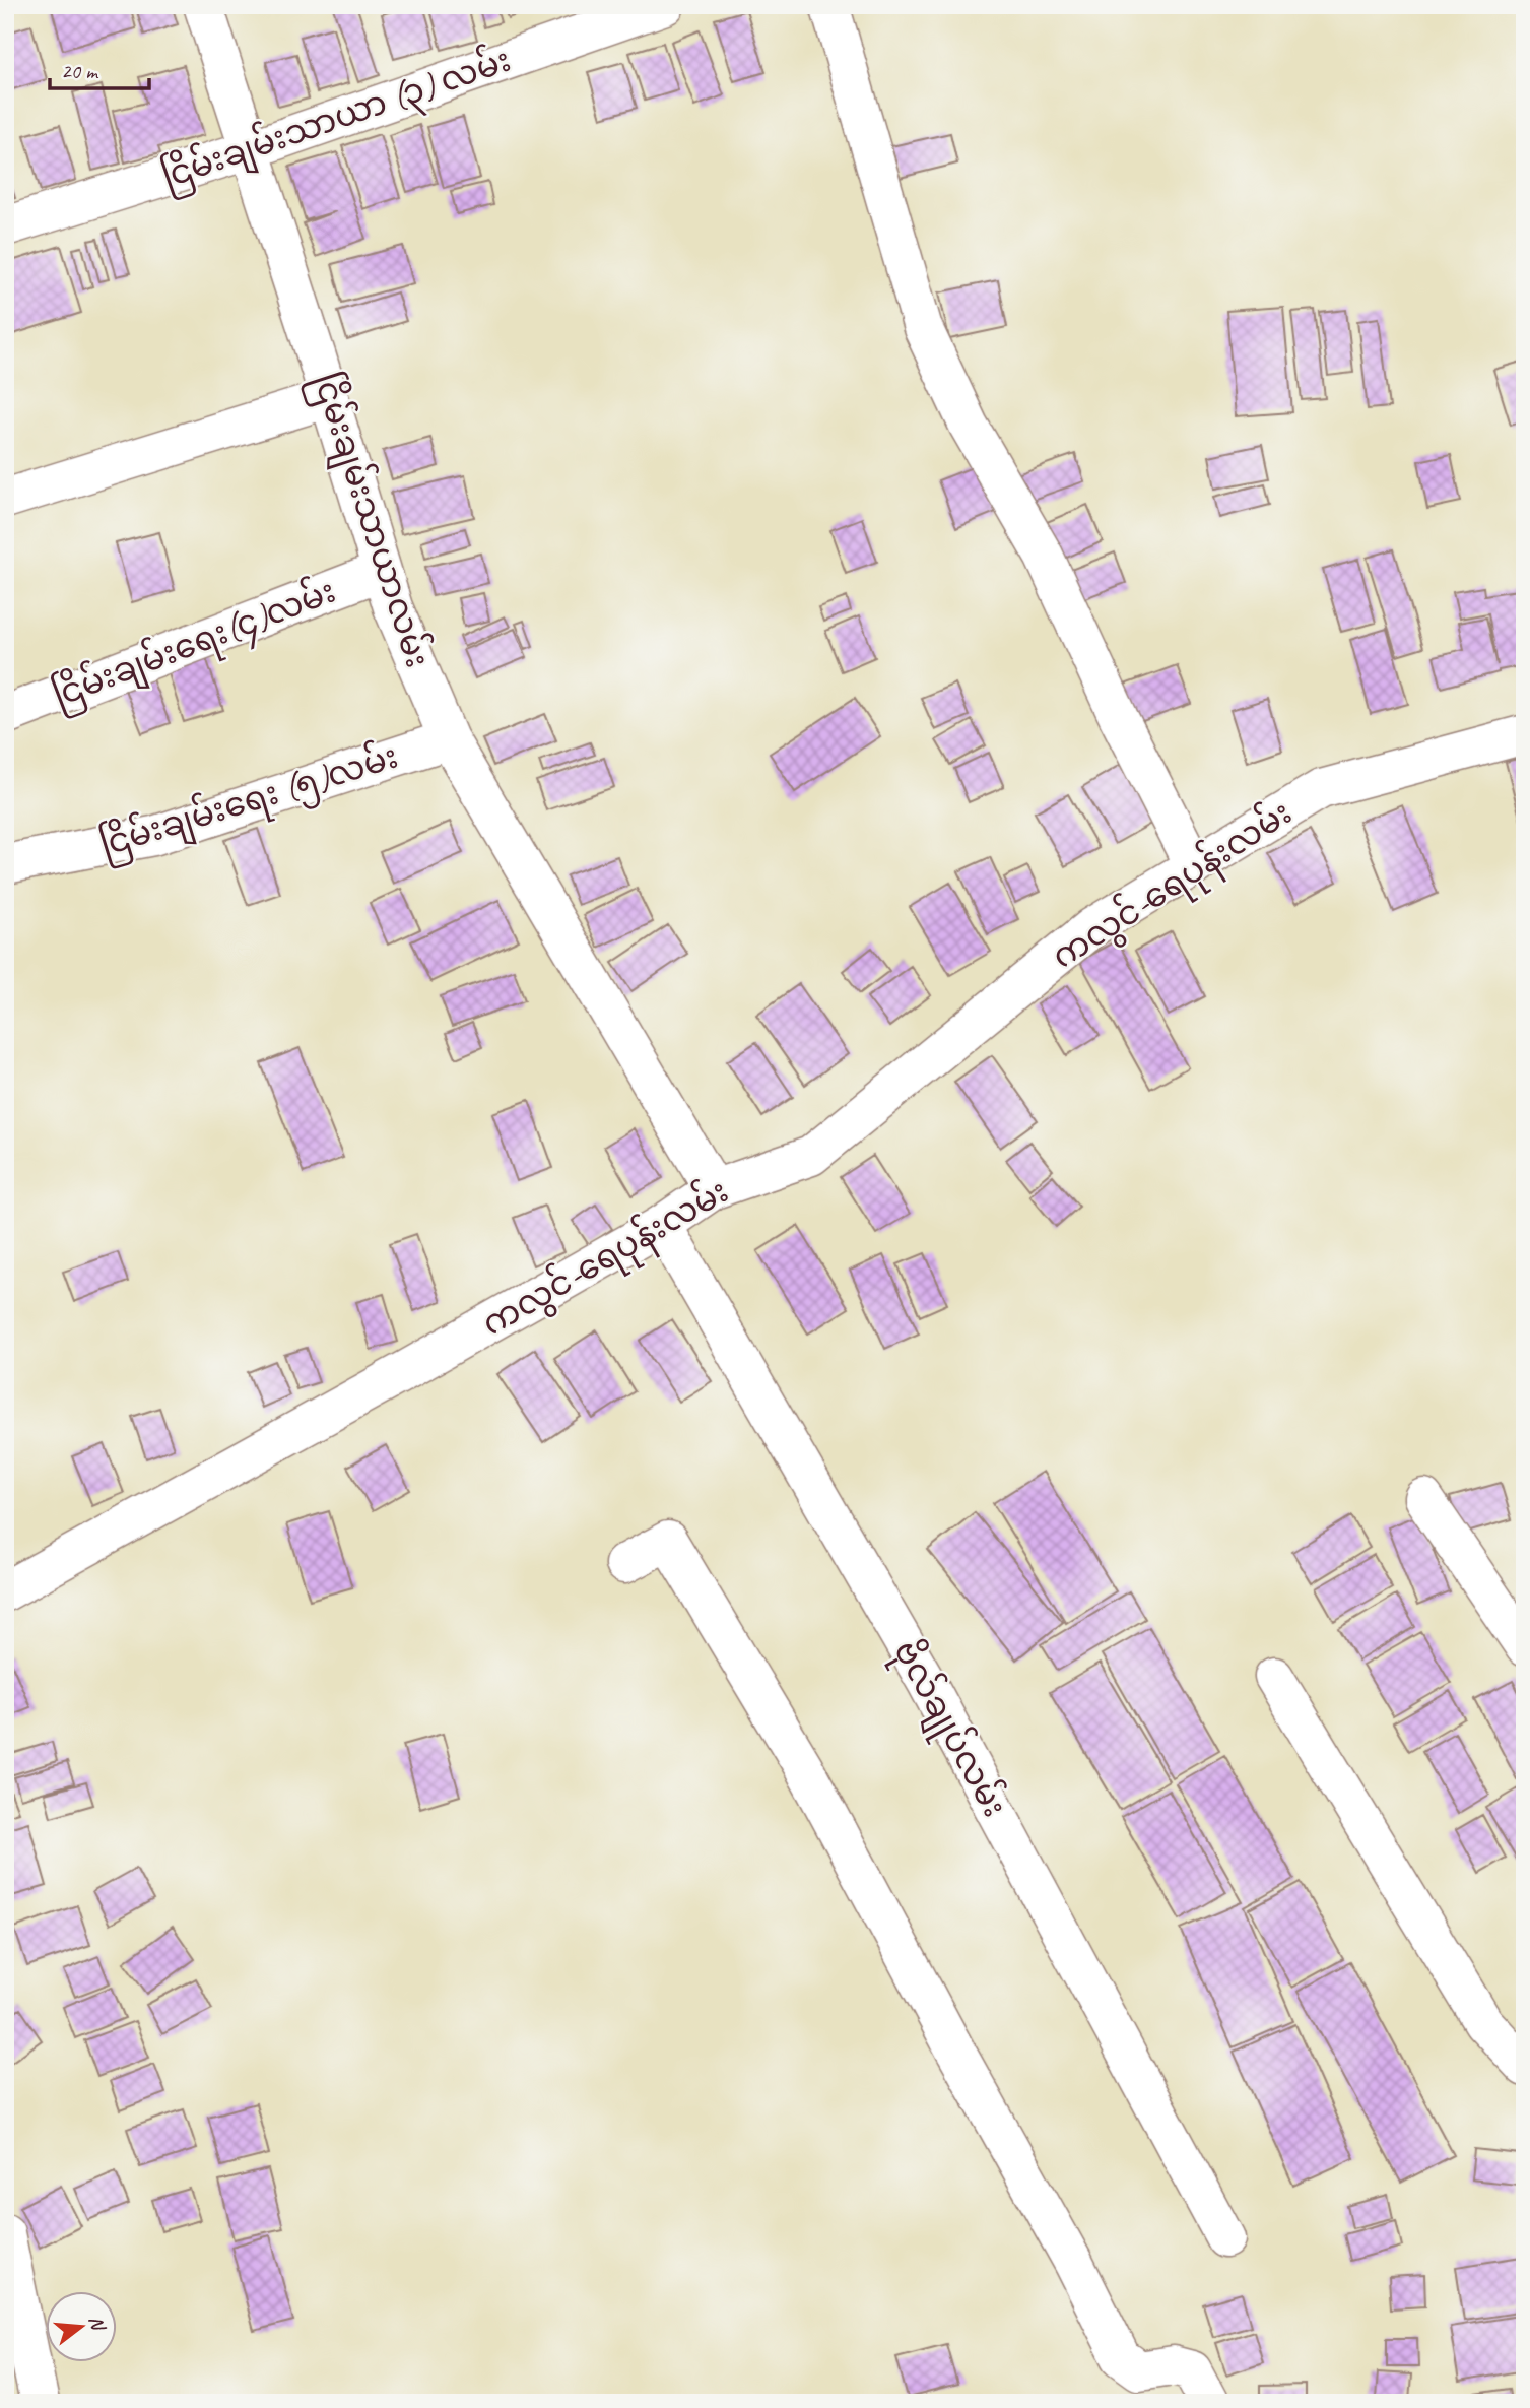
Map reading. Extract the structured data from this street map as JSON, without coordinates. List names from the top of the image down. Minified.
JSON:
{"streets":{"street":["ငြိမ်းချမ်းသာယာ (၃) လမ်း","ငြိမ်းချမ်းသာယာလမ်း","ငြိမ်းချမ်းရေး(၄)လမ်း","ငြိမ်းချမ်းရေး (၅)လမ်း","ကလွင်-ရေပုန်းလမ်း","ဗိုလ်ချုပ်လမ်း"]},"crossings":[["ငြိမ်းချမ်းသာယာ (၃) လမ်း","ငြိမ်းချမ်းသာယာလမ်း"],["ငြိမ်းချမ်းသာယာလမ်း","ငြိမ်းချမ်းရေး(၄)လမ်း"],["ငြိမ်းချမ်းသာယာလမ်း","ငြိမ်းချမ်းရေး (၅)လမ်း"],["ငြိမ်းချမ်းသာယာလမ်း","ကလွင်-ရေပုန်းလမ်း"],["ကလွင်-ရေပုန်းလမ်း","ဗိုလ်ချုပ်လမ်း"]],"scale_bar":"20 m","north":"right"}
